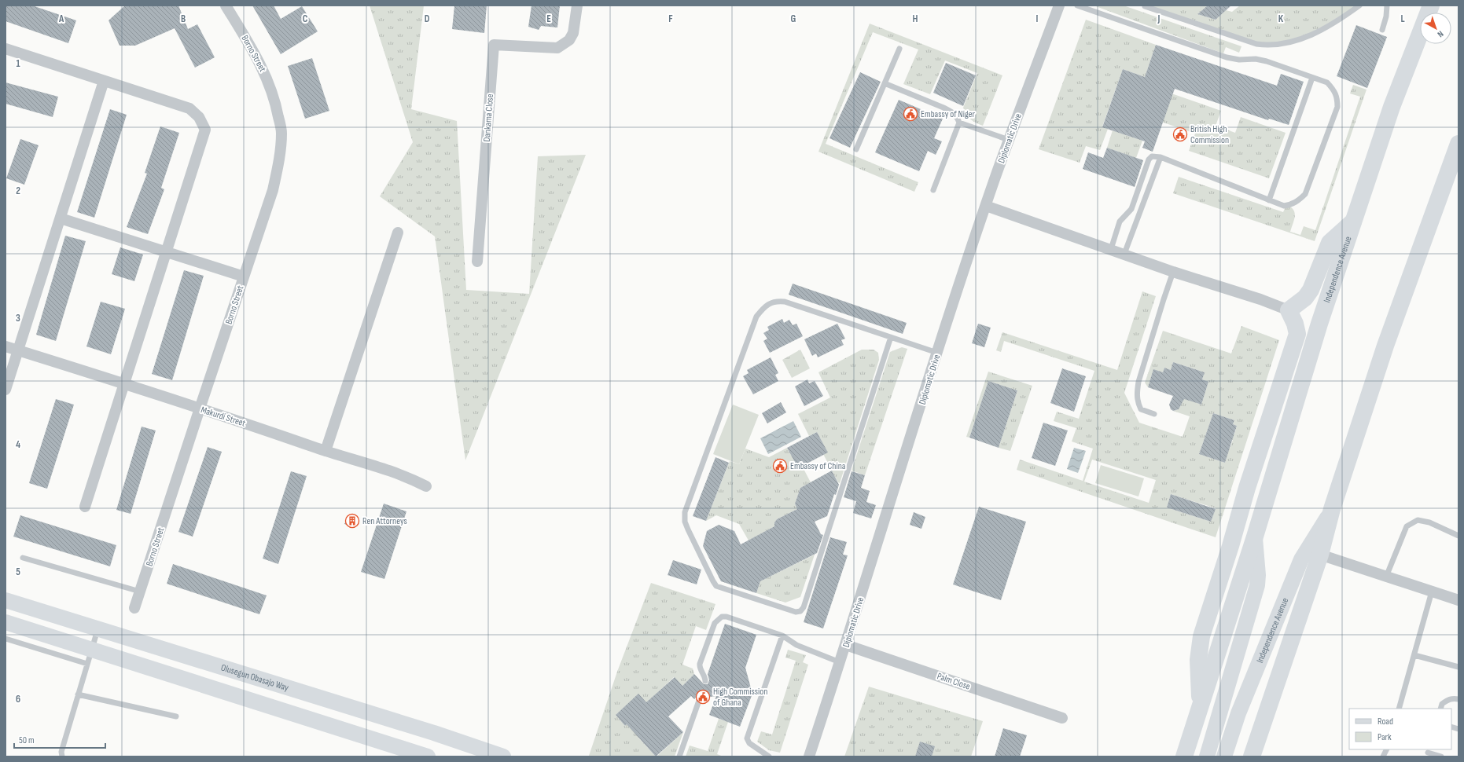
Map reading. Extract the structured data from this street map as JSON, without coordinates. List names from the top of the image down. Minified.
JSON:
{"streets":{"main road":["Independence Avenue","Olusegun Obasajo Way"],"street":["Borno Street","Dankama Close","Diplomatic Drive","Makurdi Street","Palm Close"]},"crossings":[["Borno Street","Makurdi Street"],["Diplomatic Drive","Palm Close"]],"places":{"public building":["Embassy of Niger","British High Commission","Embassy of China","High Commission of Ghana"],"building":["Ren Attorneys"]},"legend":["Road","Park"],"scale_bar":"50 m","north":"bottom right","grid":{"columns":["A","B","C","D","E","F","G","H","I","J","K","L"],"rows":["1","2","3","4","5","6"]}}
